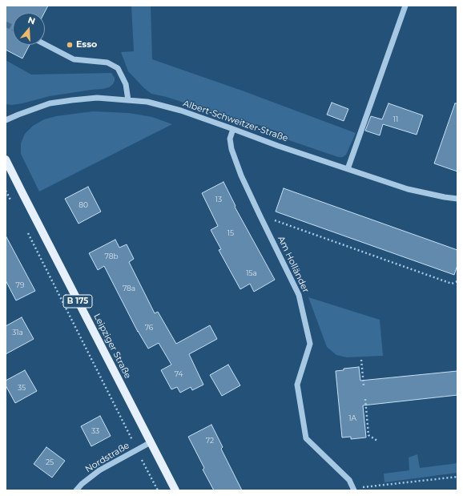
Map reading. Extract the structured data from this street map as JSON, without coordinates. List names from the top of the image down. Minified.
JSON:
{"streets":{"main road":["B 175","Leipziger Straße"],"street":["Albert-Schweitzer-Straße","Am Holländer","Nordstraße"]},"crossings":[["Albert-Schweitzer-Straße","Am Holländer"],["Leipziger Straße","Nordstraße"]],"places":["Esso"],"house_numbers":["11","13","80","15","78b","15a","79","78a","76","31a","74","35","1A","33","72","25"],"north":"top"}
